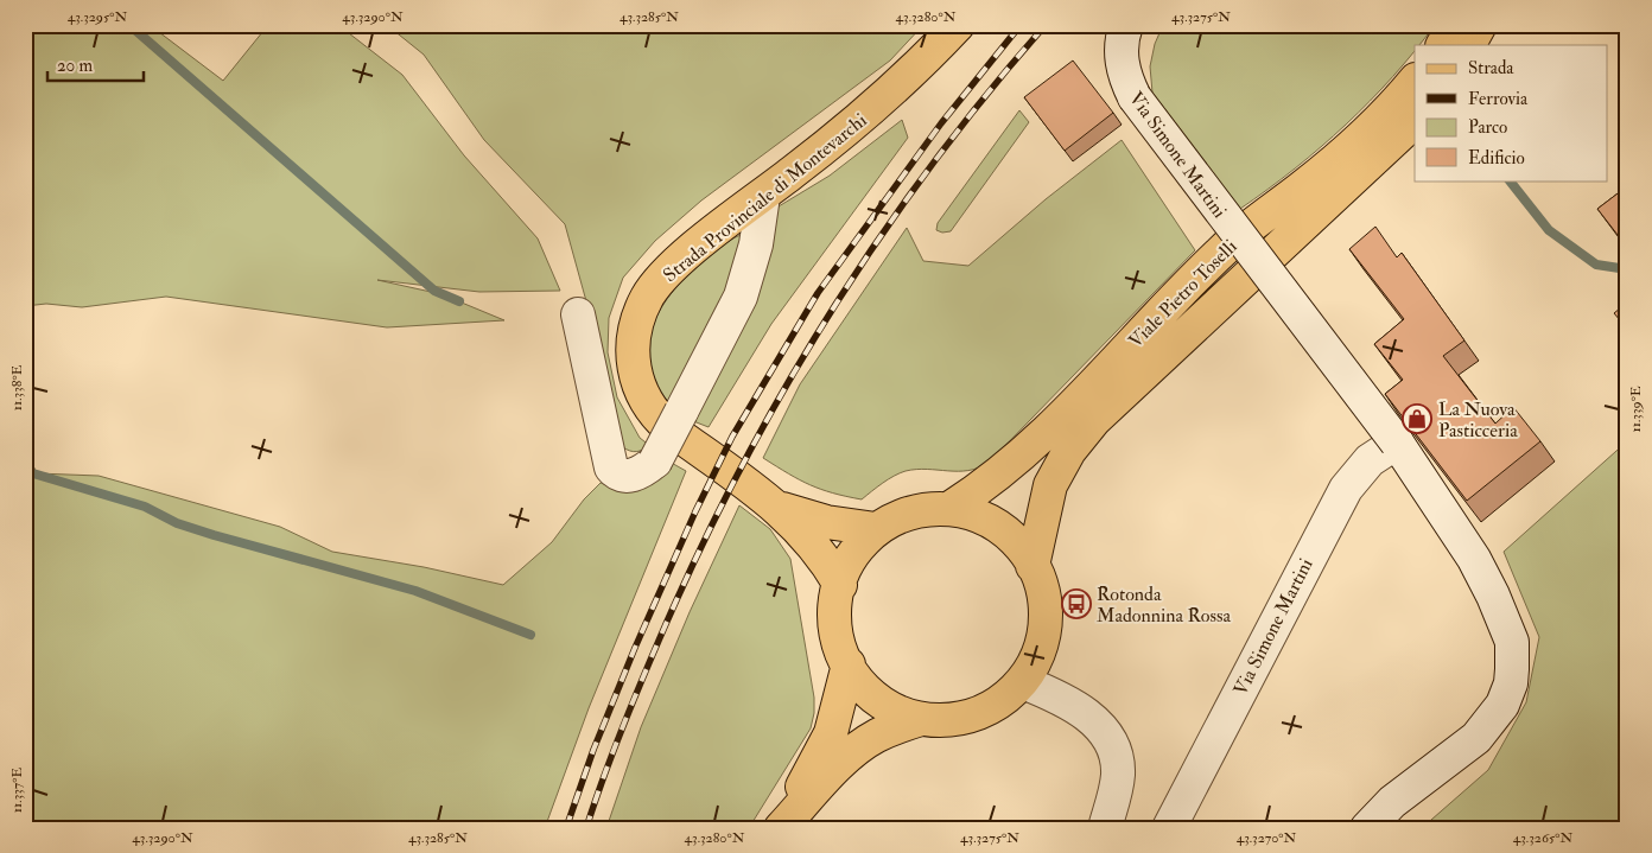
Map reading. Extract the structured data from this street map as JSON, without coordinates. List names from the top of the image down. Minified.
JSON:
{"streets":{"main road":["Strada Provinciale di Montevarchi","Viale Pietro Toselli"],"street":["Via Simone Martini"]},"crossings":[["Strada Provinciale di Montevarchi","Viale Pietro Toselli"]],"places":{"shop":["La Nuova Pasticceria"],"bus stop":["Rotonda Madonnina Rossa"]},"legend":["Strada","Ferrovia","Parco","Edificio"],"scale_bar":"20 m","coordinates":["43.3295°N","43.3290°N","43.3285°N","43.3280°N","43.3275°N","11.338°E","11.339°E","11.337°E","43.3270°N","43.3265°N"]}
